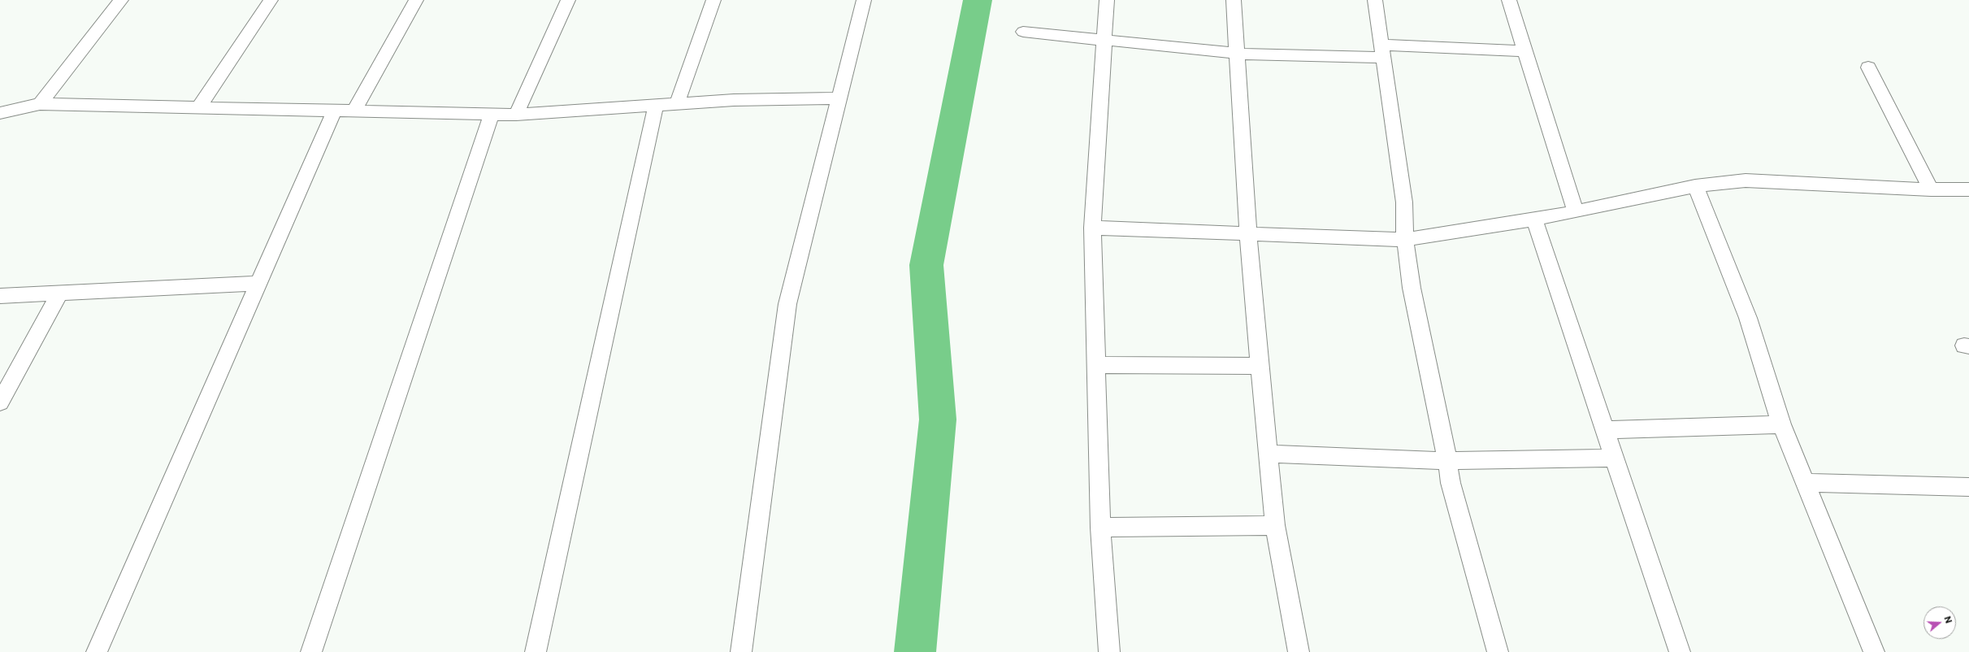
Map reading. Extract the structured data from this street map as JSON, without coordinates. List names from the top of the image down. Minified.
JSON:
{"north":"right"}
